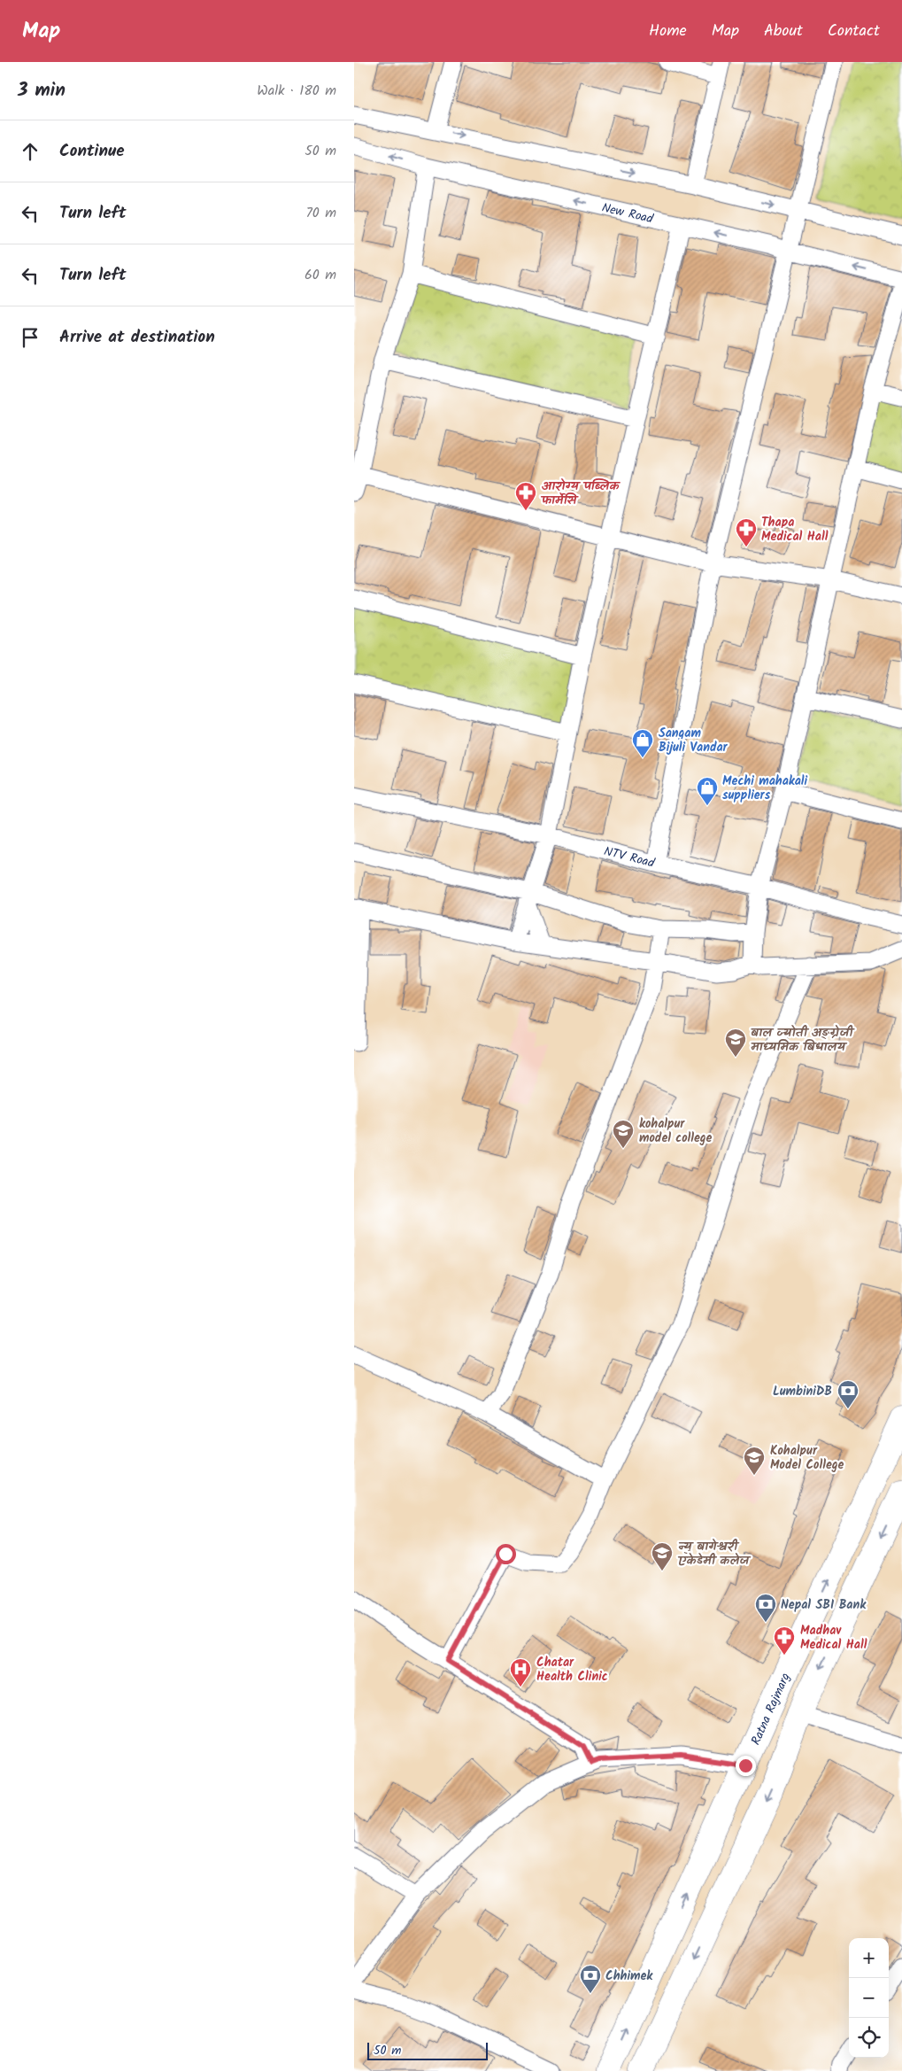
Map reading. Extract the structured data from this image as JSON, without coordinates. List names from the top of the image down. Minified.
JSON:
{"streets":{"highway":["Ratna Rajmarg"],"street":["New Road","NTV Road"]},"places":{"pharmacy":["आरोग्य पब्लिक फार्मेसि","Thapa Medical Hall","Madhav Medical Hall"],"shop":["Sangam Bijuli Vandar","Mechi mahakali suppliers"],"school or university":["बाल ज्योती अङ्ग्रेजी माध्यमिक बिधालय","kohalpur model college","Kohalpur Model College","न्यु बागेश्वरी एकेडेमी कलेज"],"bank":["LumbiniDB","Nepal SBI Bank","Chhimek"],"hospital":["Chatar Health Clinic"]},"scale_bar":"50 m","page":{"header":"Map","nav":["Home","Map","About","Contact"],"heading":["3 min","Walk · 180 m"],"list":[["Continue","50 m"],["Turn left","70 m"],["Turn left","60 m"],"Arrive at destination"],"map_buttons":["+","−"],"scale":"50 m"}}
